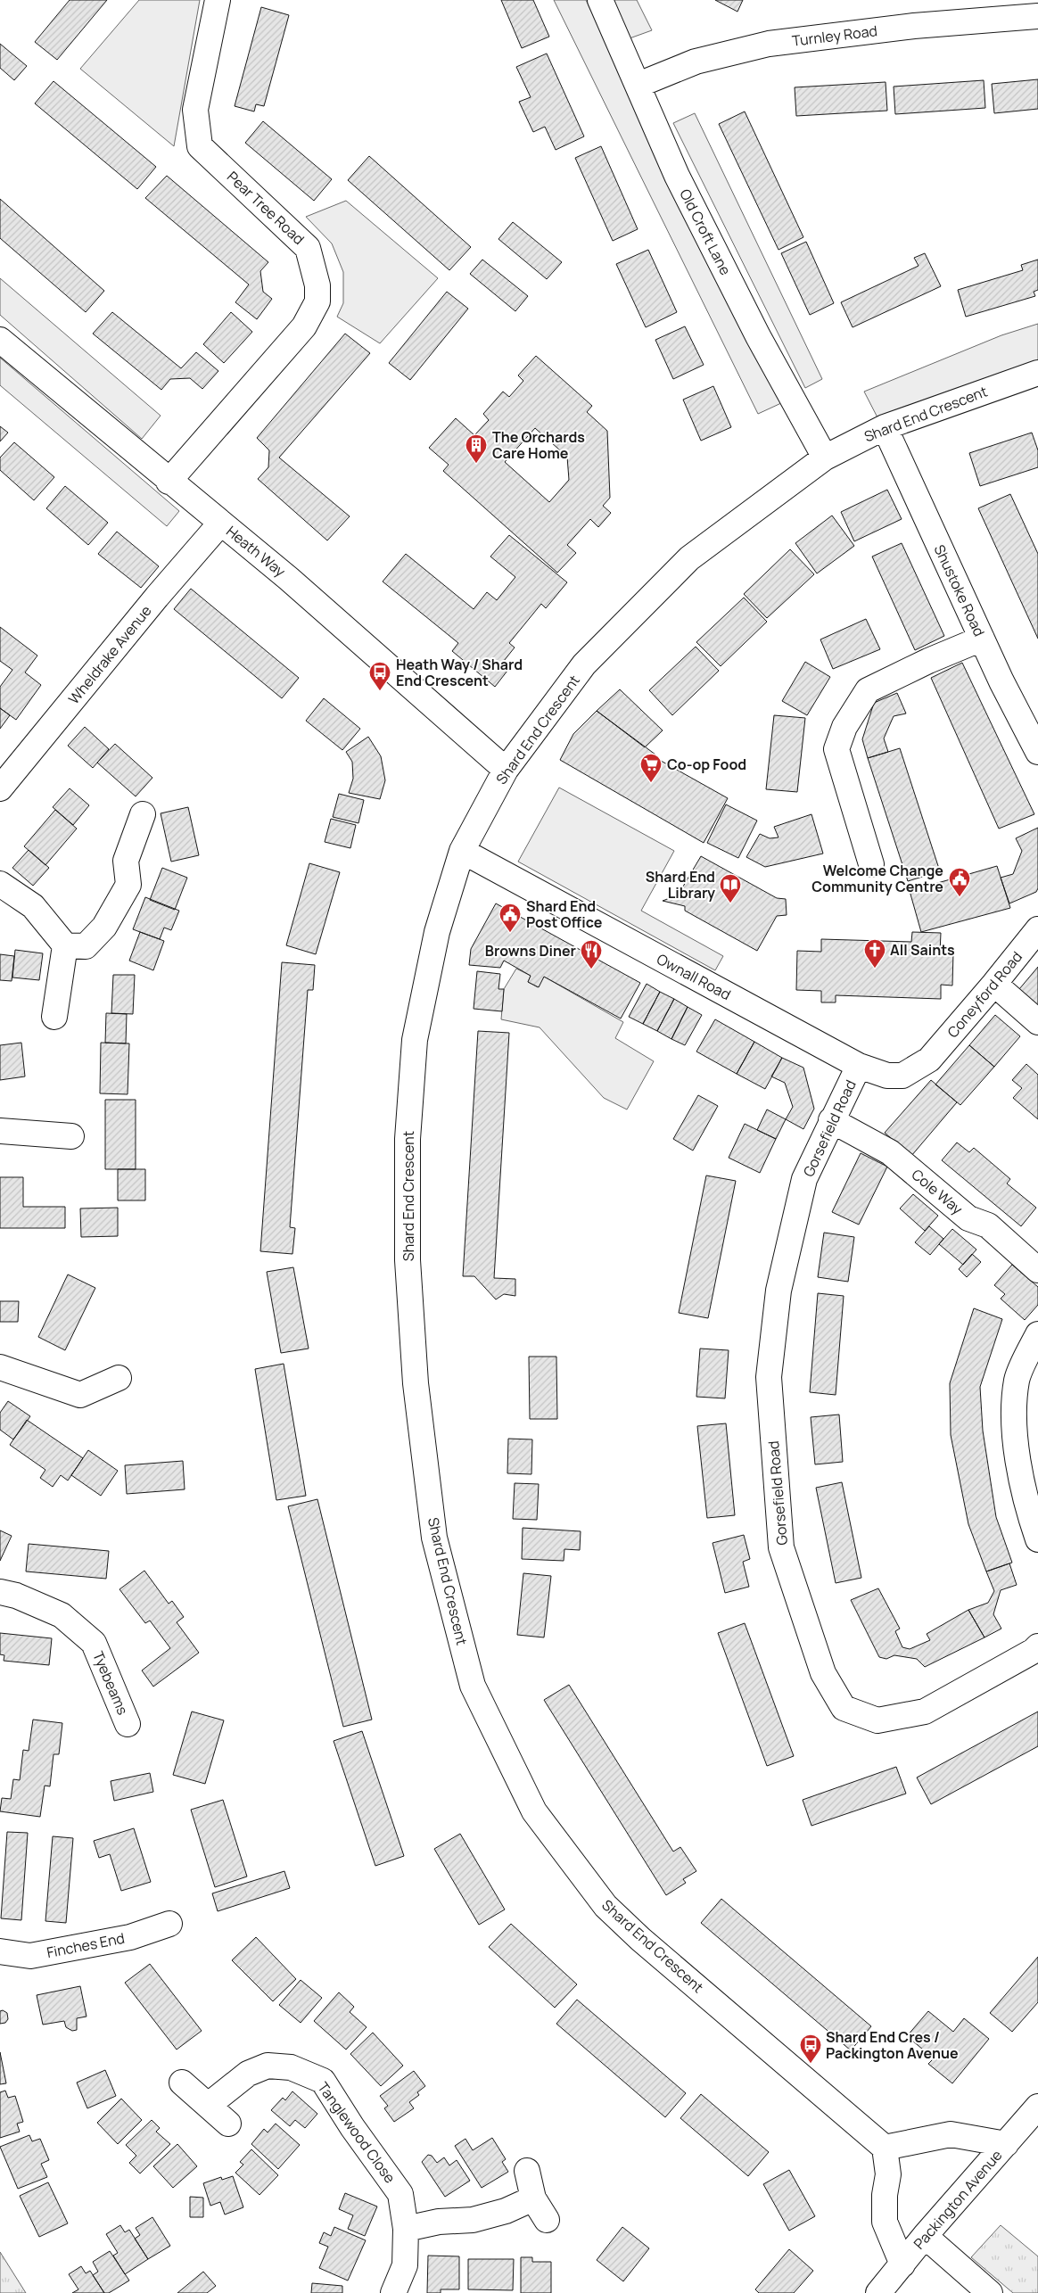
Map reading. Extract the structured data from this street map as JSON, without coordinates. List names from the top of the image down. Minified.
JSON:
{"streets":{"street":["Turnley Road","Pear Tree Road","Old Croft Lane","Shard End Crescent","Heath Way","Shustoke Road","Wheldrake Avenue","Ownall Road","Coneyford Road","Gorsefield Road","Cole Way","Tyebeams","Finches End","Tanglewood Close","Packington Avenue"]},"crossings":[["Turnley Road","Old Croft Lane"],["Pear Tree Road","Heath Way"],["Old Croft Lane","Shard End Crescent"],["Shard End Crescent","Heath Way"],["Shard End Crescent","Shustoke Road"],["Shard End Crescent","Ownall Road"],["Heath Way","Wheldrake Avenue"],["Ownall Road","Coneyford Road"],["Ownall Road","Gorsefield Road"],["Gorsefield Road","Cole Way"]],"places":{"building":["The Orchards Care Home"],"bus stop":["Heath Way / Shard End Crescent","Shard End Cres / Packington Avenue"],"supermarket":["Co-op Food"],"public building":["Welcome Change Community Centre","Shard End Post Office"],"library":["Shard End Library"],"church":["All Saints"],"restaurant":["Browns Diner"]}}
